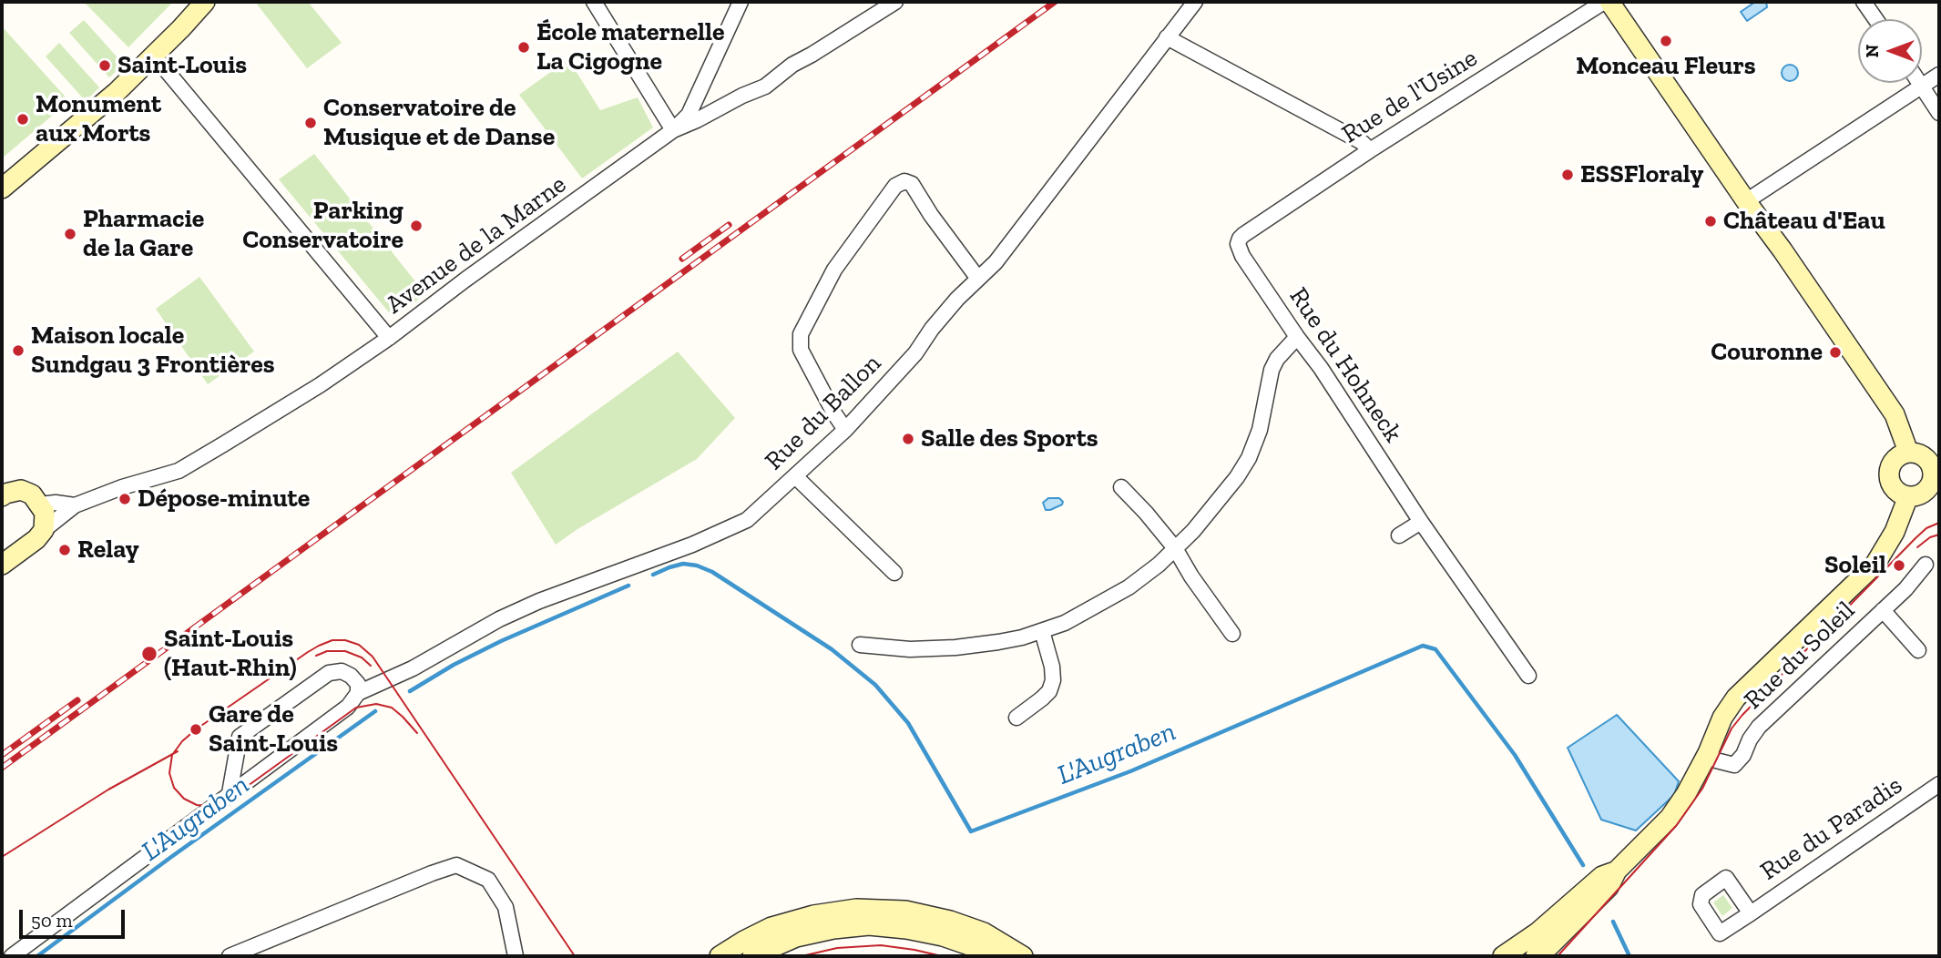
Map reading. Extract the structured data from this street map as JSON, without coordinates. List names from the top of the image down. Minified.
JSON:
{"streets":{"street":["Rue de l'Usine","Avenue de la Marne","Rue du Hohneck","Rue du Ballon","Rue du Soleil","Rue du Paradis"]},"crossings":[["Rue de l'Usine","Rue du Hohneck"]],"water":["L'Augraben"],"places":["Monceau Fleurs","École maternelle La Cigogne","Saint-Louis","Monument aux Morts","Conservatoire de Musique et de Danse","ESSFloraly","Château d'Eau","Parking Conservatoire","Pharmacie de la Gare","Maison locale Sundgau 3 Frontières","Couronne","Salle des Sports","Dépose-minute","Relay","Soleil","Saint-Louis (Haut-Rhin)","Gare de Saint-Louis"],"scale_bar":"50 m","north":"left"}
